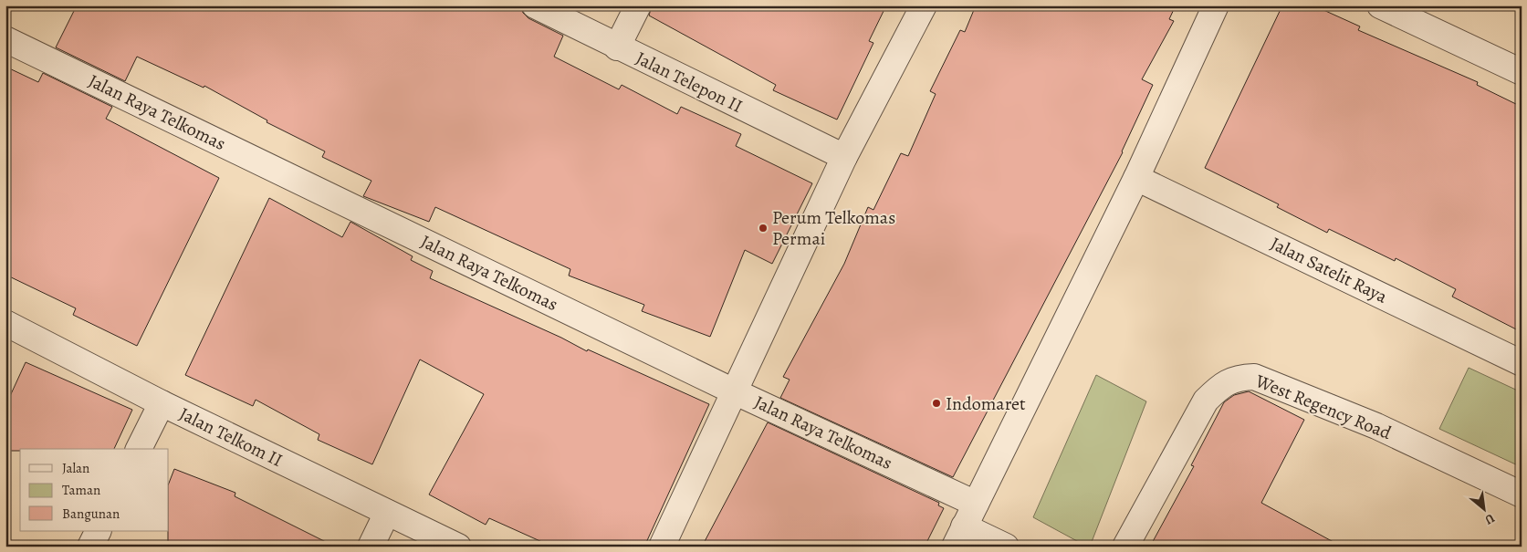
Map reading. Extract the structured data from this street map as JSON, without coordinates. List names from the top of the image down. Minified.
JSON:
{"streets":{"street":["Jalan Telepon II","Jalan Raya Telkomas","Jalan Satelit Raya","West Regency Road","Jalan Telkom II"]},"places":["Perum Telkomas Permai","Indomaret"],"legend":["Jalan","Taman","Bangunan"],"north":"bottom right"}
